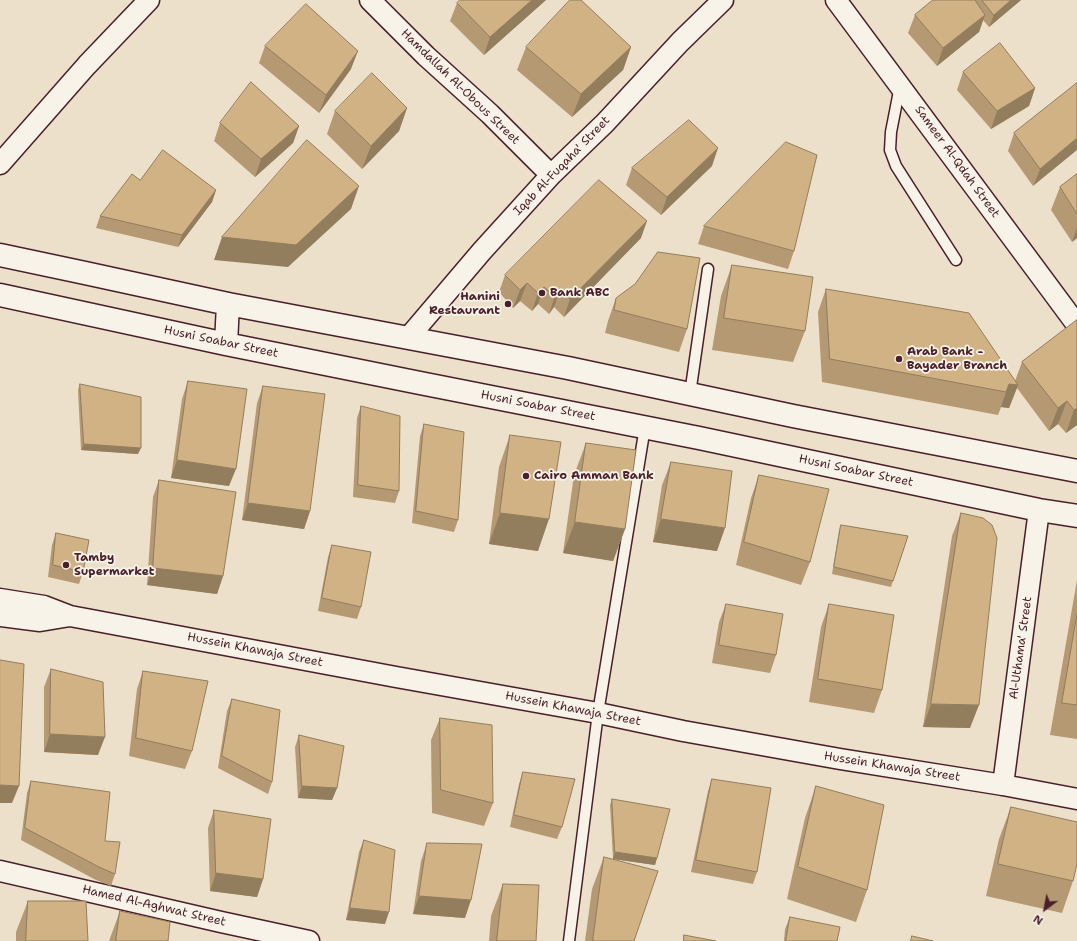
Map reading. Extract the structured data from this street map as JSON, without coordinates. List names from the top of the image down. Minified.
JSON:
{"streets":{"main road":["Husni Soabar Street"],"street":["Hamdallah Al-Obous Street","Sameer Al-Qdah Street","Iqab Al-Fuqaha' Street","Al-Uthama' Street","Hussein Khawaja Street","Hamed Al-Aghwat Street"]},"crossings":[["Hamdallah Al-Obous Street","Iqab Al-Fuqaha' Street"],["Husni Soabar Street","Al-Uthama' Street"],["Al-Uthama' Street","Hussein Khawaja Street"]],"places":["Bank ABC","Hanini Restaurant","Arab Bank - Bayader Branch","Cairo Amman Bank","Tamby Supermarket"],"north":"bottom left"}
